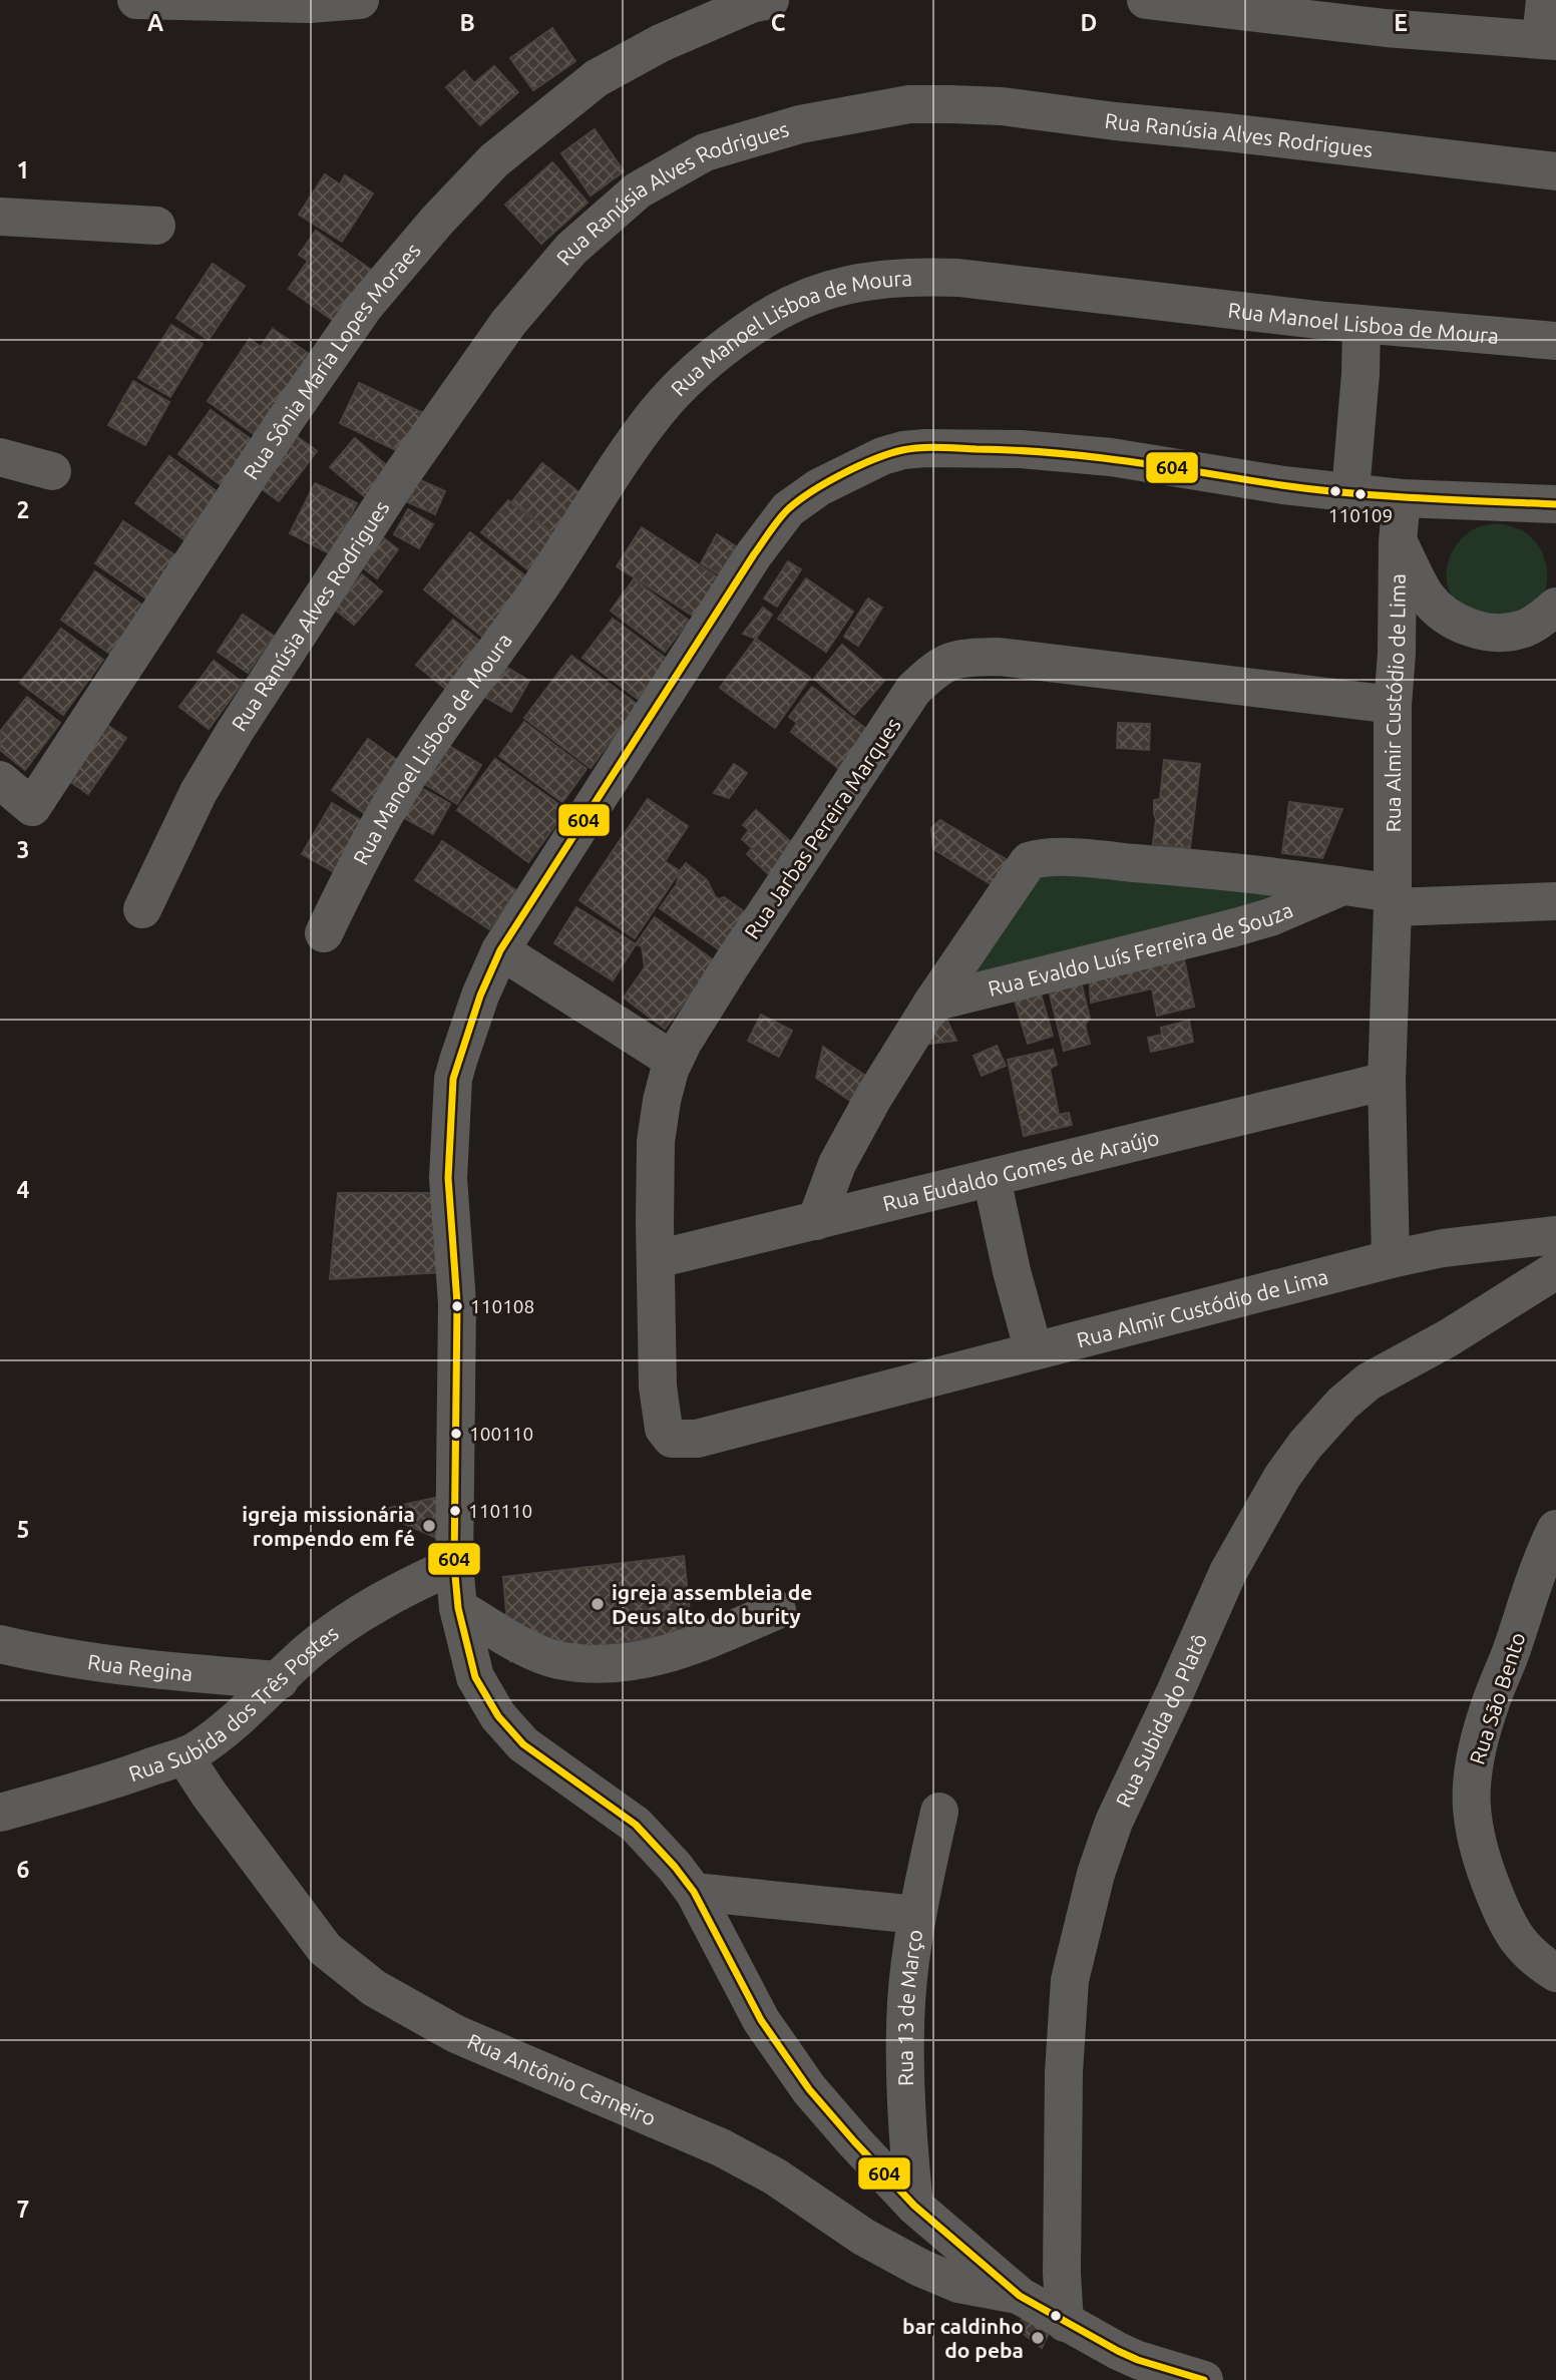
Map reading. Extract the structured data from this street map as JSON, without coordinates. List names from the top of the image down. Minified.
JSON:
{"streets":{"street":["Rua Ranúsia Alves Rodrigues","Rua Manoel Lisboa de Moura","Rua Sônia Maria Lopes Moraes","Rua Almir Custódio de Lima","Rua Jarbas Pereira Marques","Rua Evaldo Luís Ferreira de Souza","Rua Eudaldo Gomes de Araújo","Rua Regina","Rua São Bento","Rua Subida dos Três Postes","Rua Subida do Platô","Rua 13 de Março","Rua Antônio Carneiro"]},"crossings":[["Rua Almir Custódio de Lima","Rua Jarbas Pereira Marques"],["Rua Almir Custódio de Lima","Rua Evaldo Luís Ferreira de Souza"],["Rua Almir Custódio de Lima","Rua Eudaldo Gomes de Araújo"],["Rua Jarbas Pereira Marques","Rua Eudaldo Gomes de Araújo"],["Rua Evaldo Luís Ferreira de Souza","Rua Eudaldo Gomes de Araújo"],["Rua Regina","Rua Subida dos Três Postes"],["Rua Subida dos Três Postes","Rua Antônio Carneiro"]],"places":["110109","110108","100110","110110","igreja missionária rompendo em fé","igreja assembleia de Deus alto do burity","bar caldinho do peba"],"lines":["transit line 604"],"grid":{"columns":["A","B","C","D","E"],"rows":["1","2","3","4","5","6","7"]}}
